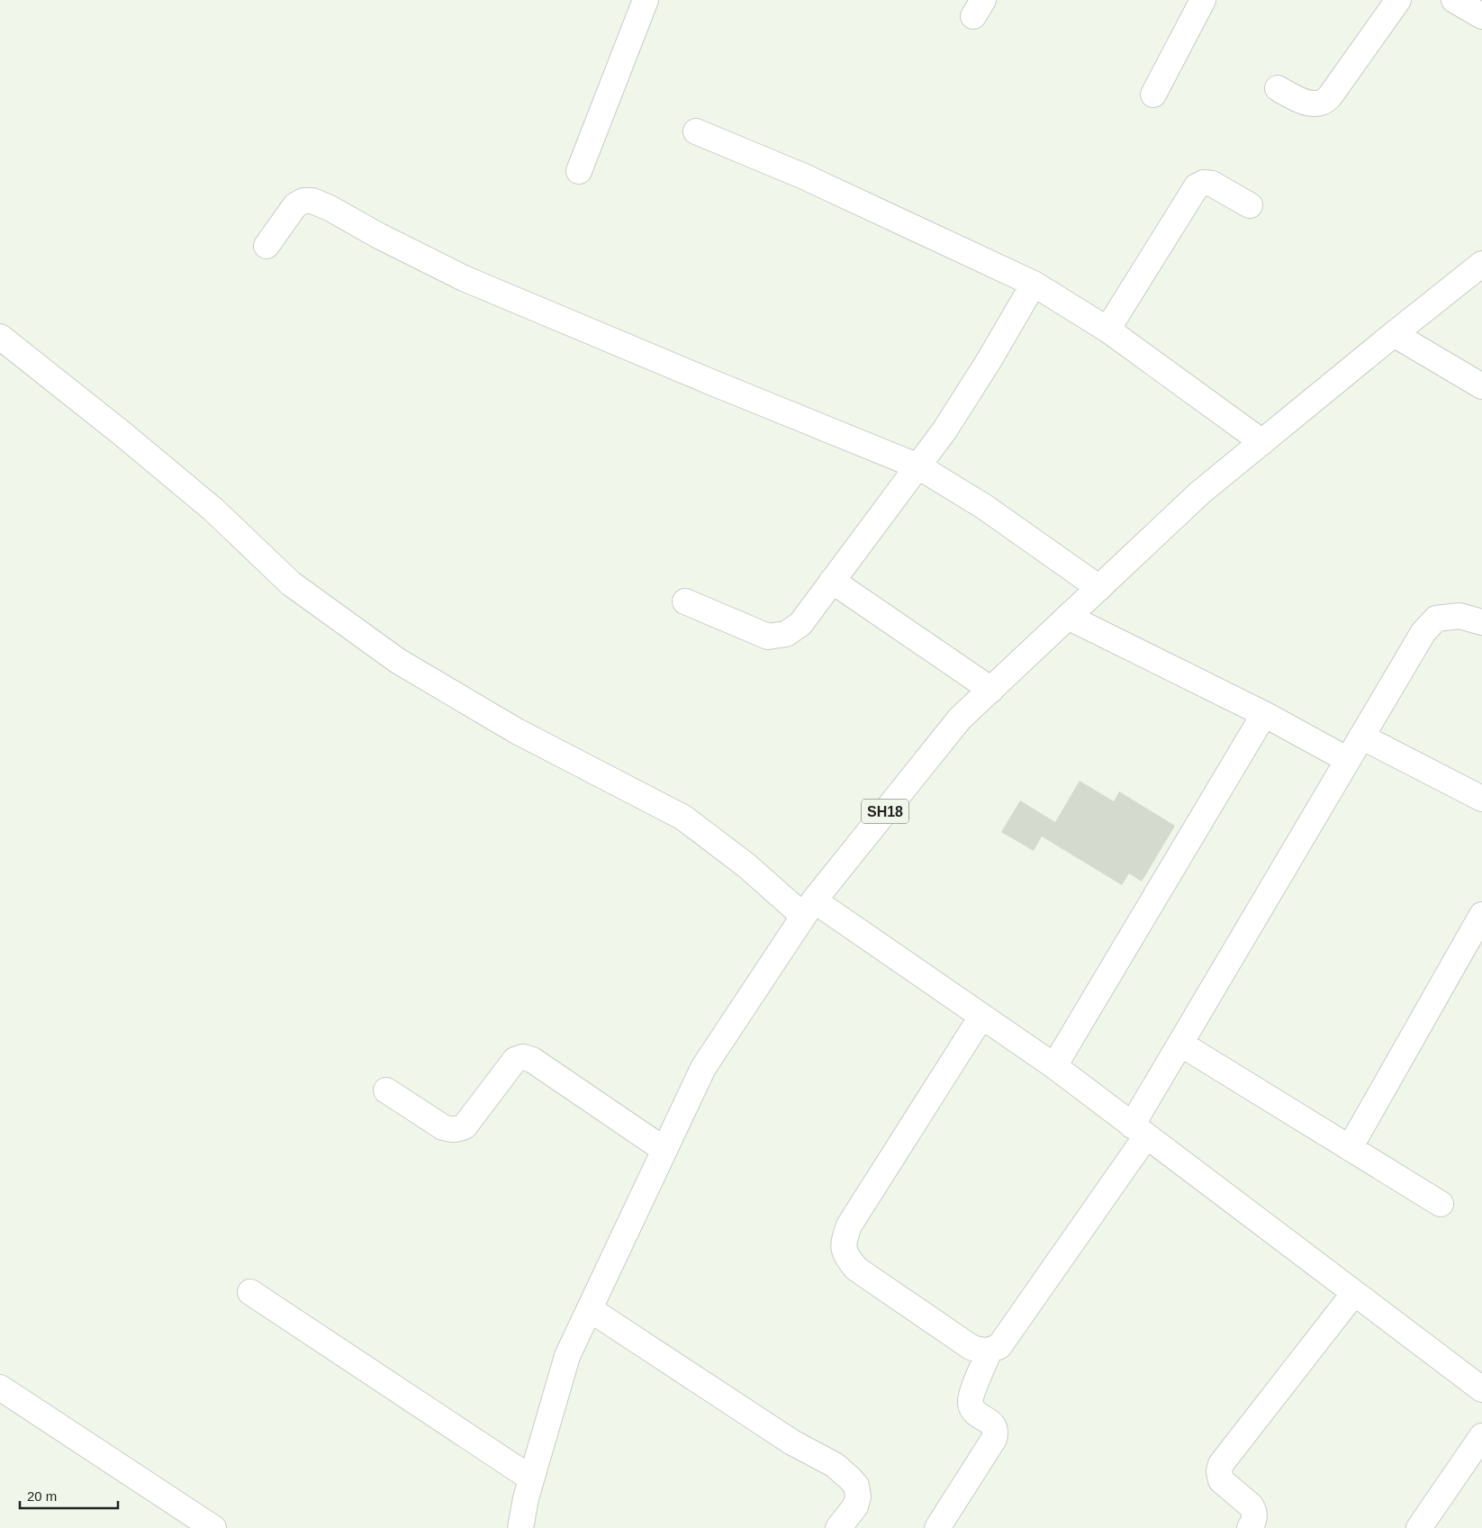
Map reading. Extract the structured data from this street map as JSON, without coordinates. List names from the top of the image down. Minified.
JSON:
{"streets":{"street":["SH18"]},"scale_bar":"20 m"}
